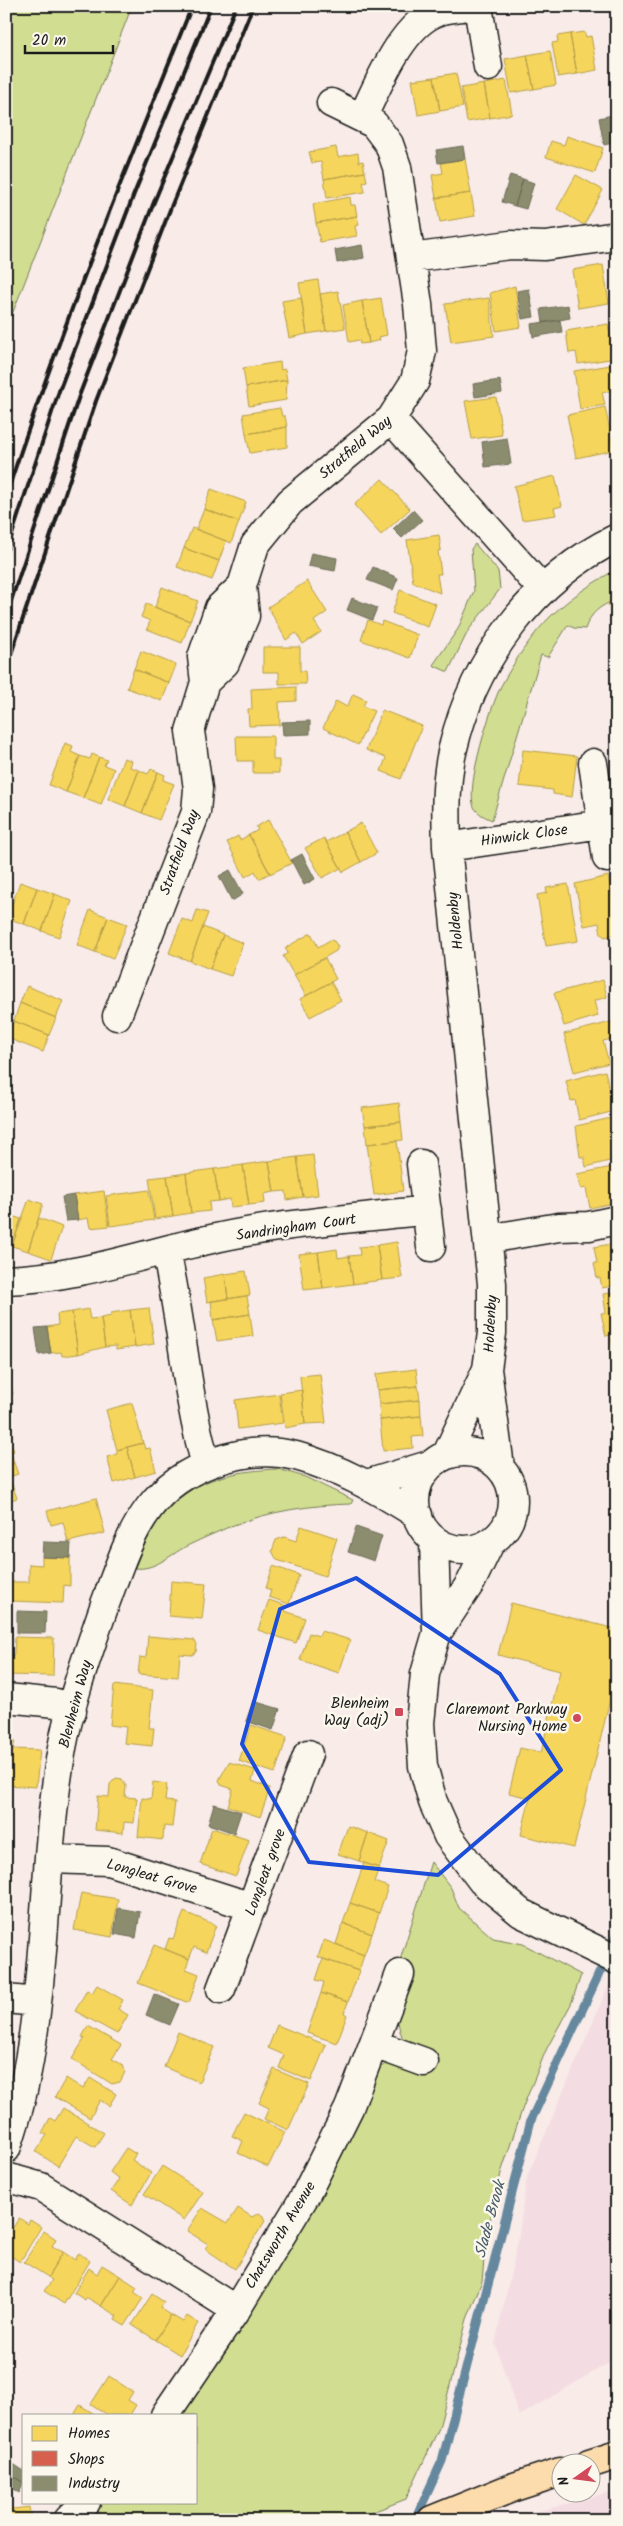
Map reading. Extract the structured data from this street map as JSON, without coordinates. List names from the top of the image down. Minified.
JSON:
{"streets":{"street":["Stratfield Way","Hinwick Close","Holdenby","Sandringham Court","Blenheim Way","Longleat grove","Longleat Grove","Chatsworth Avenue"]},"crossings":[["Hinwick Close","Holdenby"],["Holdenby","Blenheim Way"],["Blenheim Way","Longleat Grove"],["Longleat grove","Longleat Grove"]],"water":["Slade Brook"],"places":{"transit":["Blenheim Way (adj)"],"other":["Claremont Parkway Nursing Home"]},"legend":["Homes","Shops","Industry"],"scale_bar":"20 m","north":"left"}
